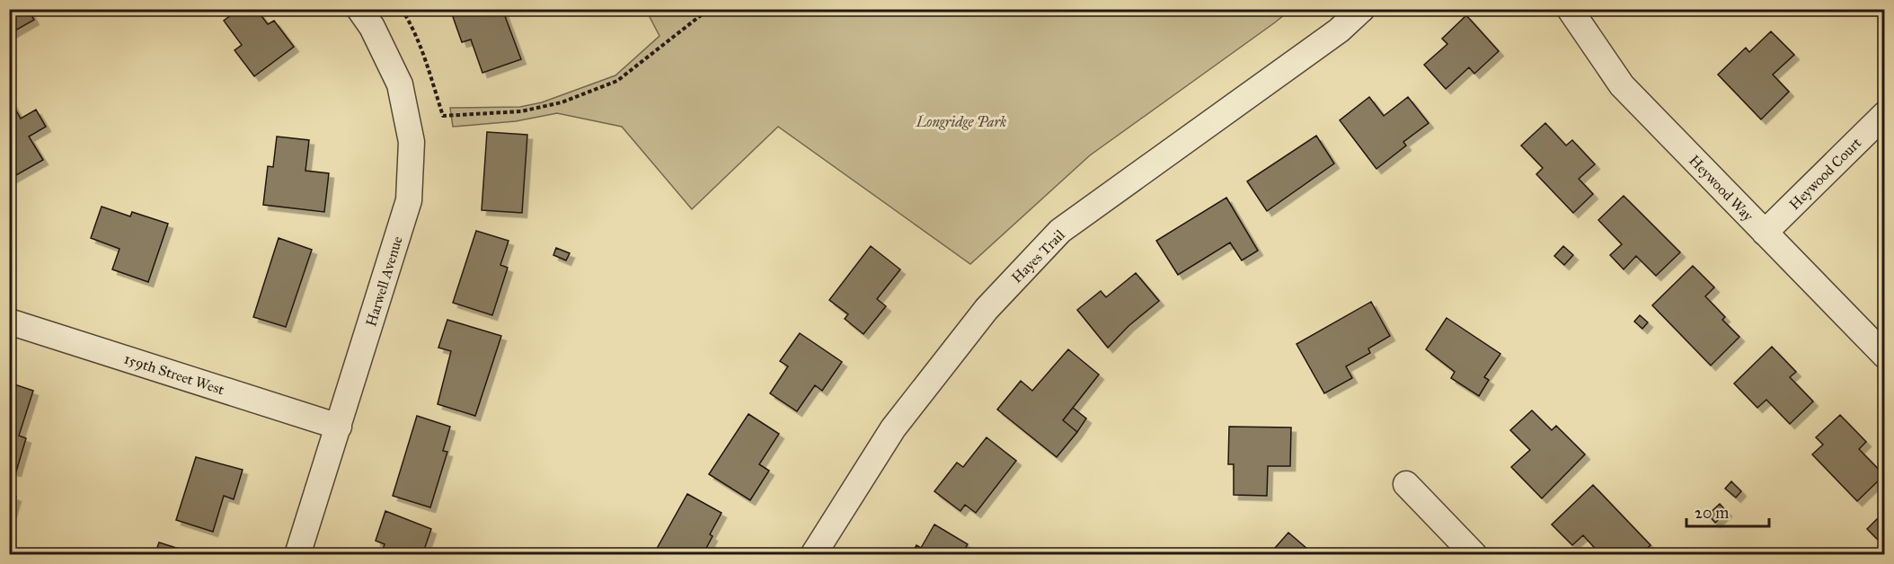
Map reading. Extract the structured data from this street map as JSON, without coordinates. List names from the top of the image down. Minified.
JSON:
{"streets":{"street":["Heywood Court","Heywood Way","Hayes Trail","Harwell Avenue","159th Street West"]},"crossings":[["Heywood Court","Heywood Way"],["Harwell Avenue","159th Street West"]],"parks":["Longridge Park"],"scale_bar":"20 m"}
